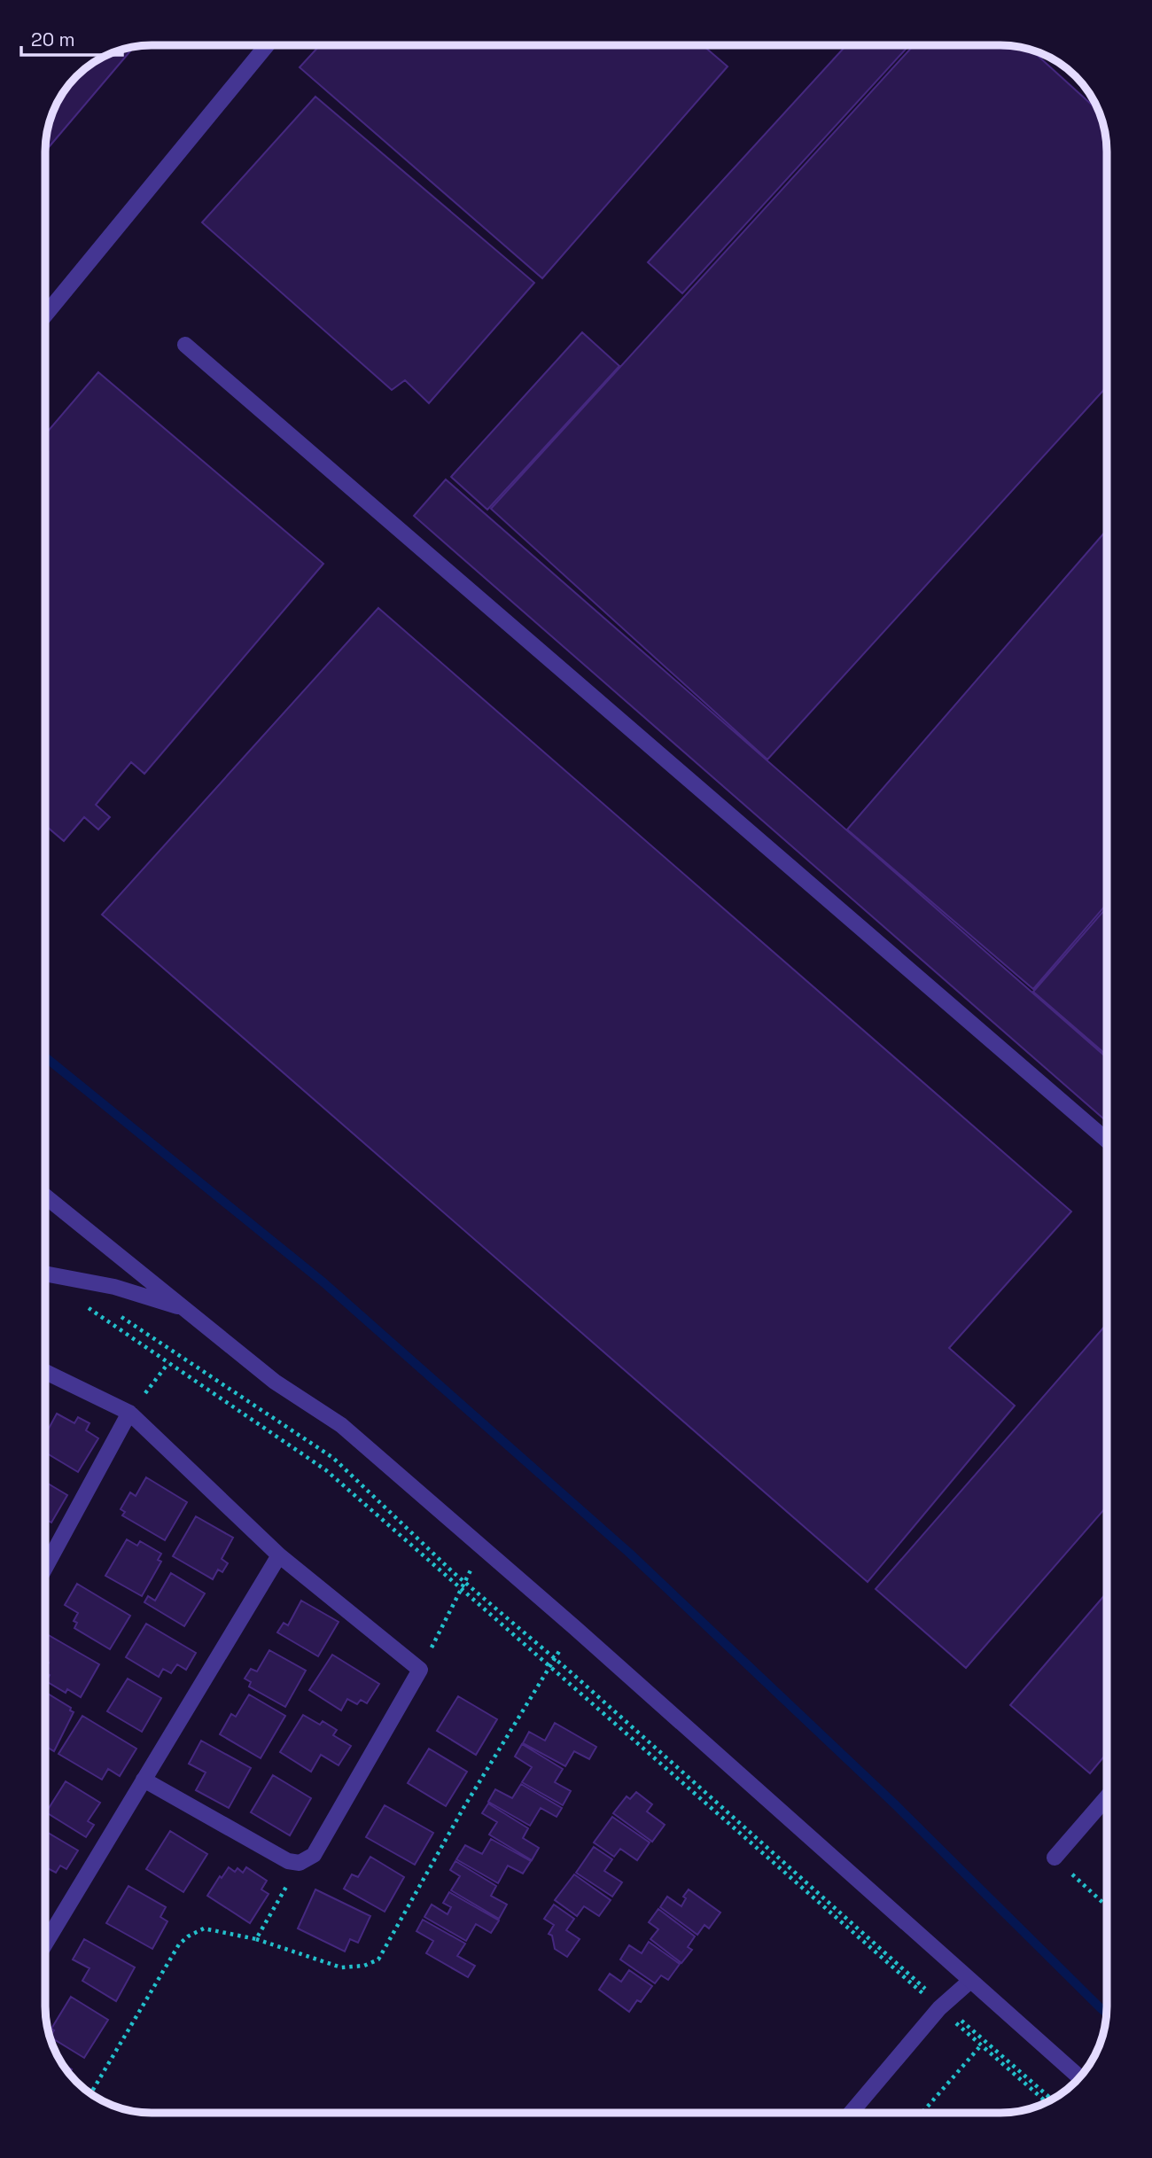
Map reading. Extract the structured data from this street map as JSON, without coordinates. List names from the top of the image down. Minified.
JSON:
{"scale_bar":"20 m"}
